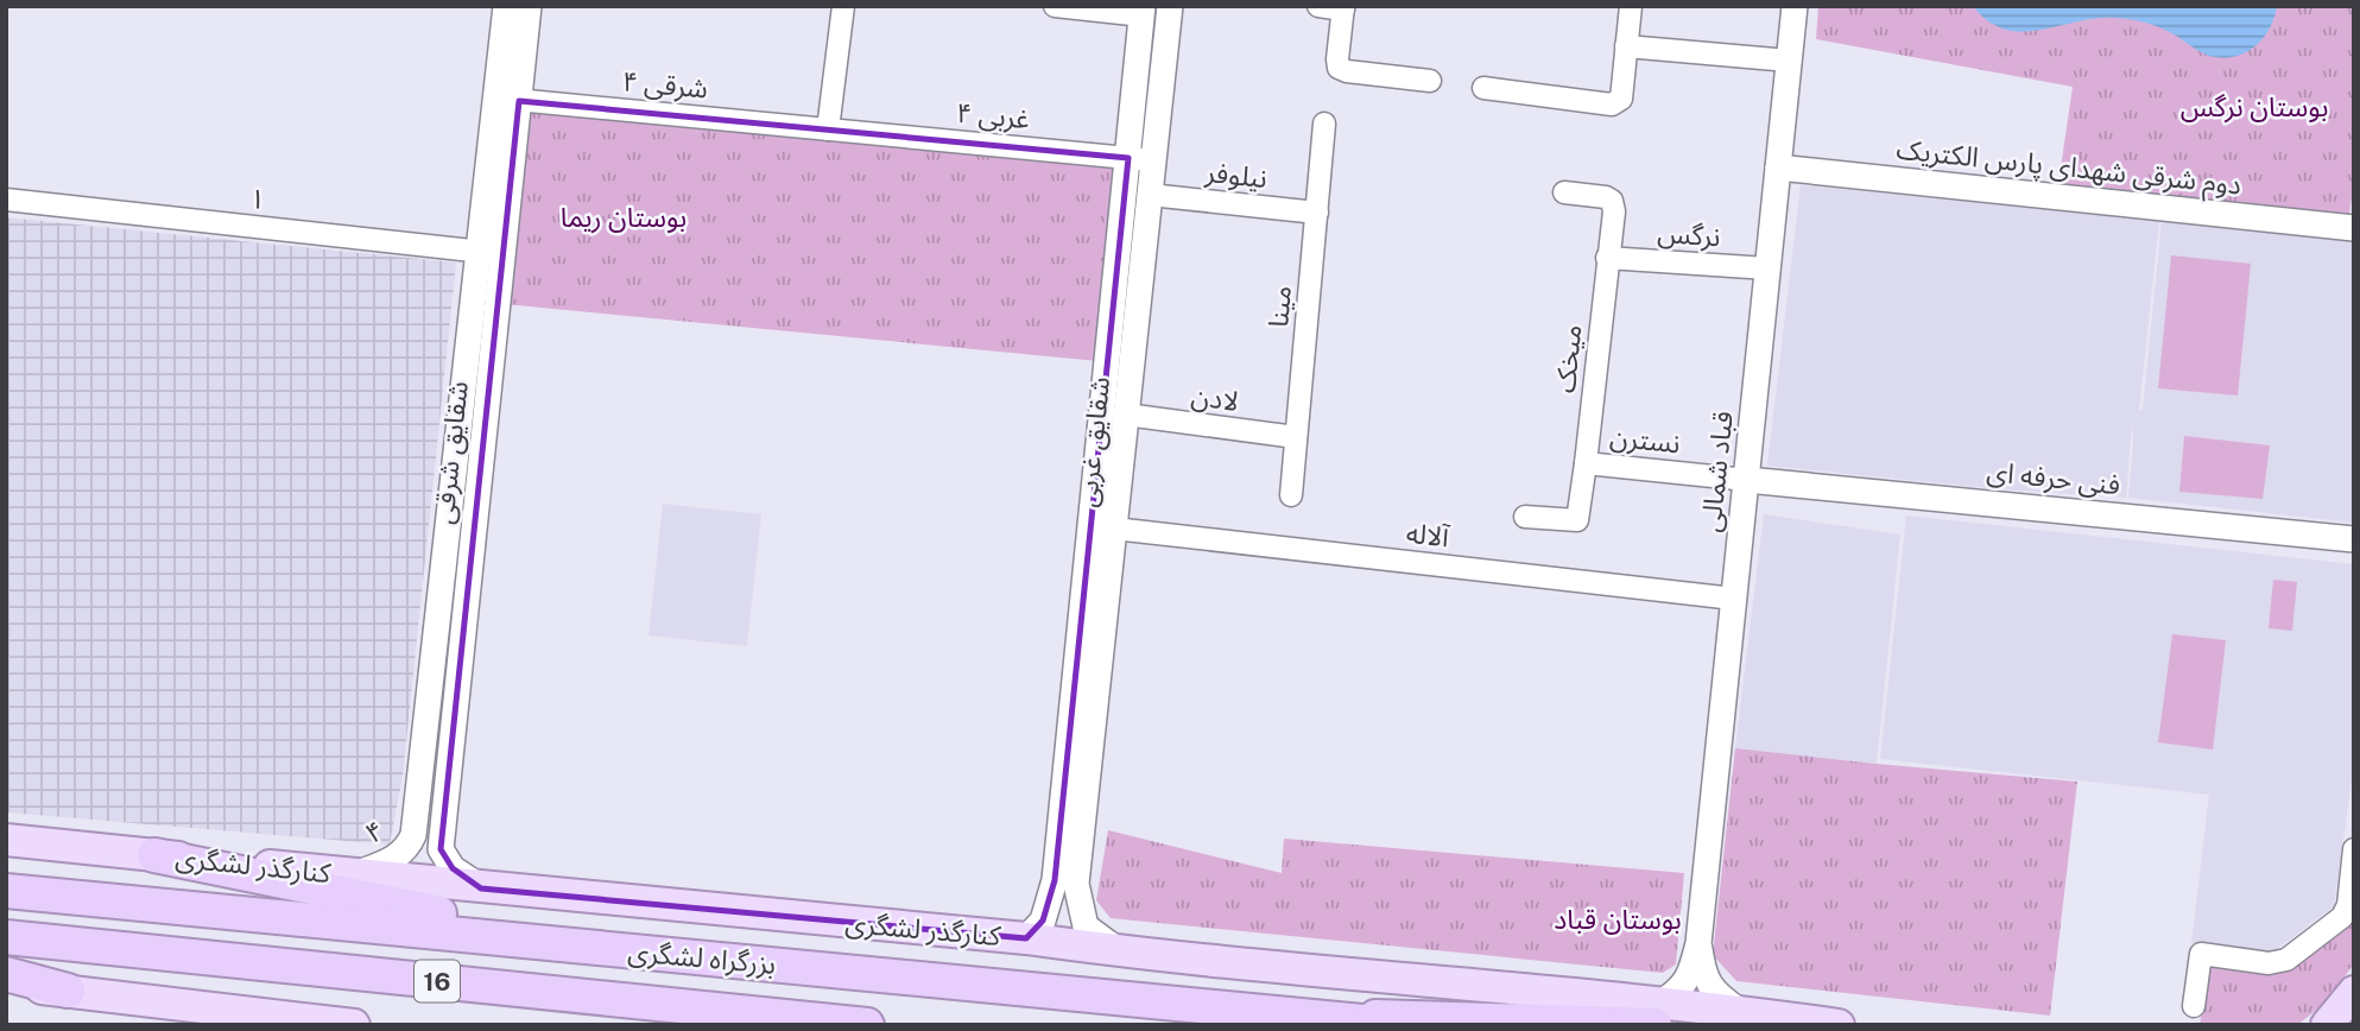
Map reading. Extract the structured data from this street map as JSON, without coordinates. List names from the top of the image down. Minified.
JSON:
{"streets":{"highway":["بزرگراه لشگری","16"],"main road":["کنارگذر لشگری"],"street":["۴ شرقی","۴ غربی","دوم شرقی شهدای پارس الکتریک","نیلوفر","۱","نرگس","مینا","میخک","لادن","نسترن","شقایق غربی","شقایق شرقی","قباد شمالی","فنی حرفه ای","آلاله","۴"]},"crossings":[["۴ شرقی","۴ غربی"],["۴ شرقی","شقایق شرقی"],["۴ غربی","شقایق غربی"],["دوم شرقی شهدای پارس الکتریک","قباد شمالی"],["نیلوفر","مینا"],["نیلوفر","شقایق غربی"],["۱","شقایق شرقی"],["نرگس","میخک"],["نرگس","قباد شمالی"],["مینا","لادن"],["میخک","نسترن"],["لادن","شقایق غربی"],["نسترن","قباد شمالی"],["نسترن","فنی حرفه ای"],["شقایق غربی","آلاله"],["شقایق شرقی","۴"],["شقایق شرقی","کنارگذر لشگری"],["قباد شمالی","فنی حرفه ای"],["قباد شمالی","آلاله"],["۴","کنارگذر لشگری"]],"parks":["بوستان نرگس","بوستان ریما","بوستان قباد"]}
